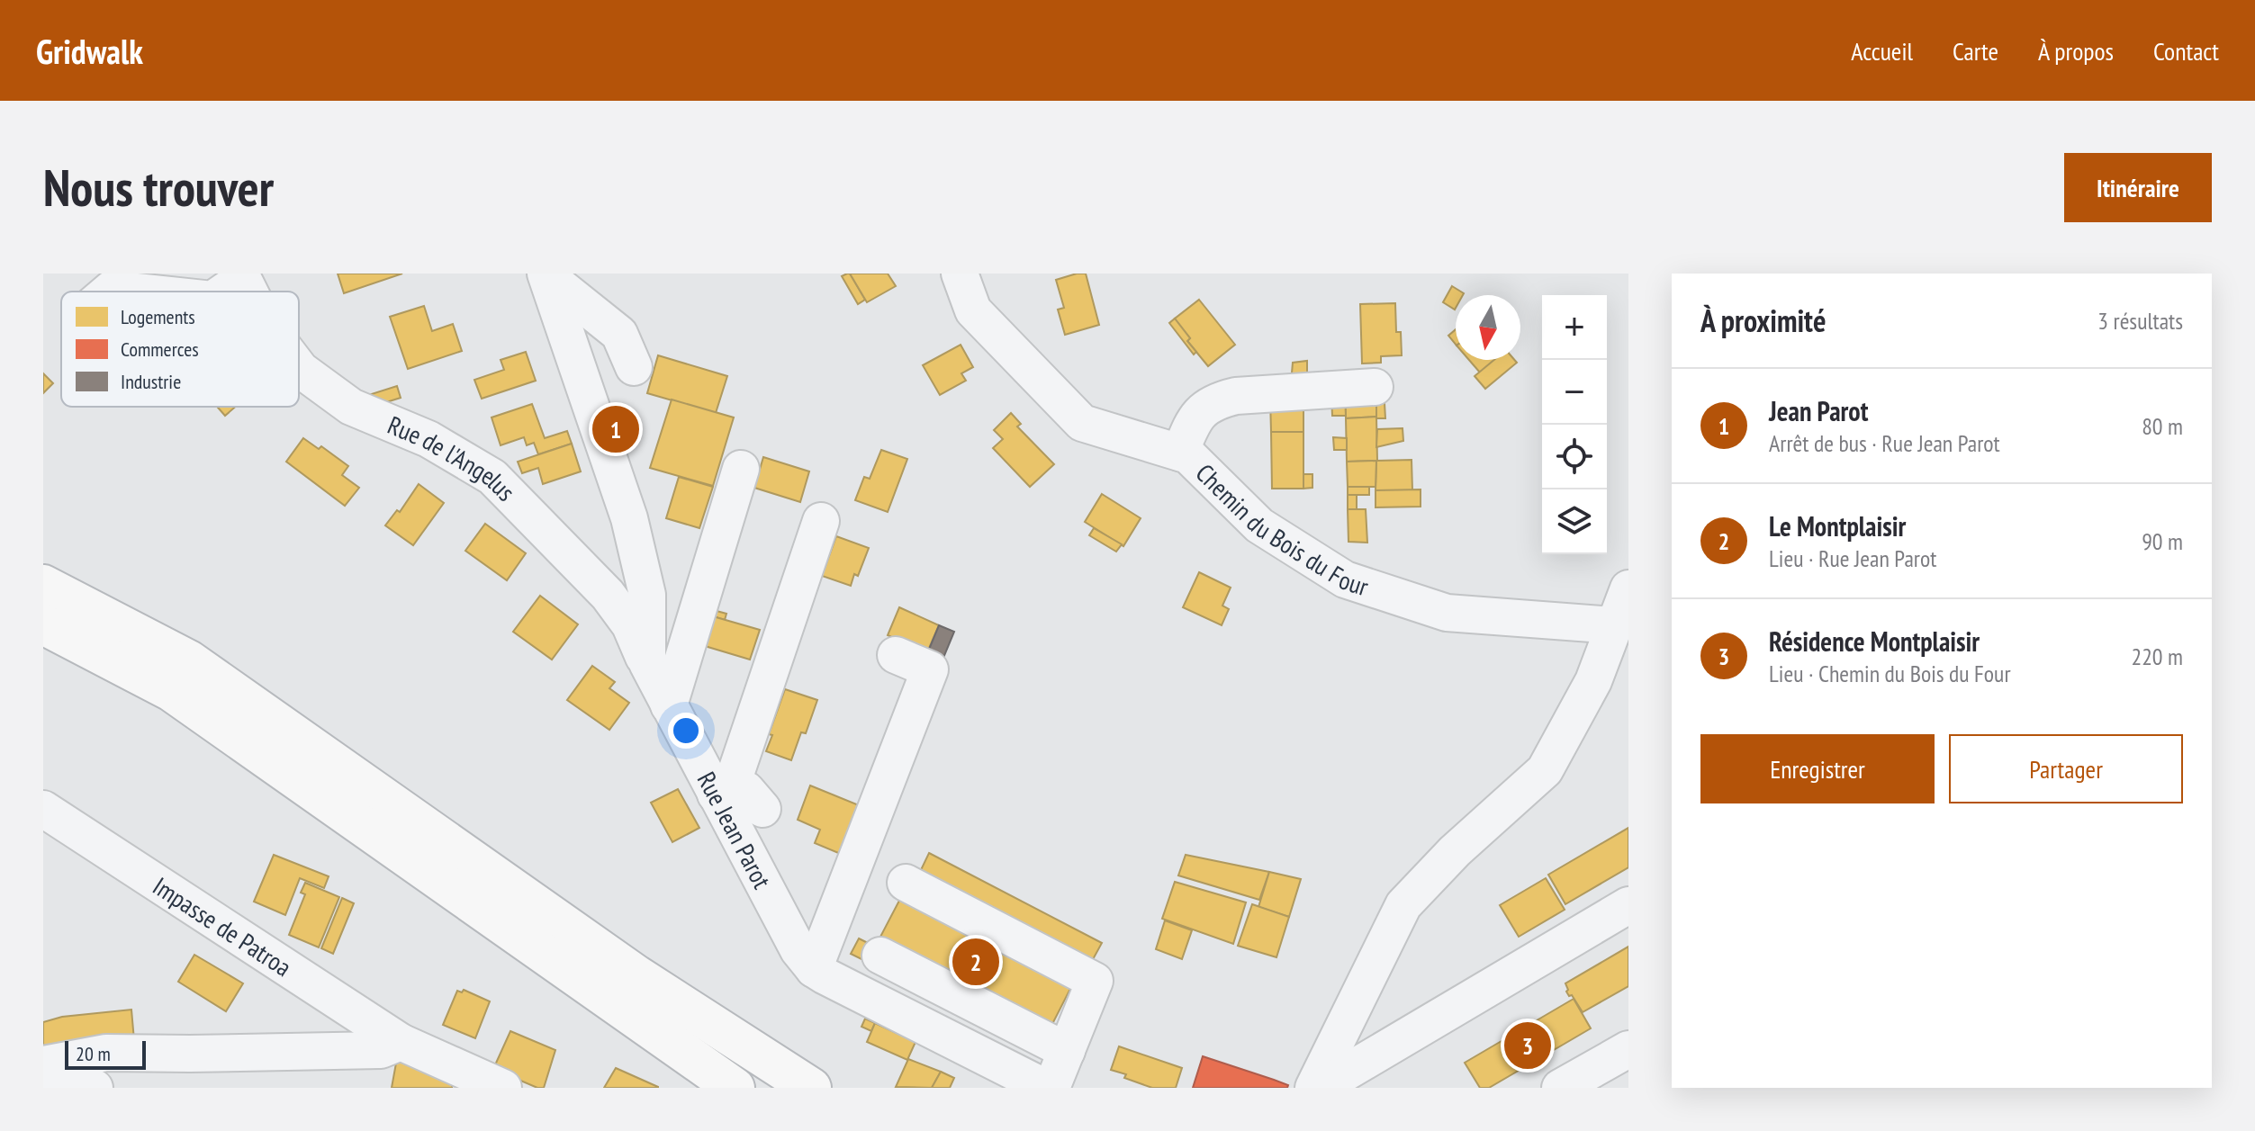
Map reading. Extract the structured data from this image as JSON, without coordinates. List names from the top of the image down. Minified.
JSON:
{"streets":{"street":["Rue de l'Angelus","Chemin du Bois du Four","Rue Jean Parot","Impasse de Patroa"]},"crossings":[["Rue de l'Angelus","Rue Jean Parot"]],"legend":["Logements","Commerces","Industrie"],"scale_bar":"20 m","north":"bottom","page":{"header":"Gridwalk","nav":["Accueil","Carte","À propos","Contact"],"buttons":["Itinéraire",["Enregistrer","Partager"]],"title":"Nous trouver","heading":["À proximité","3 résultats"],"map_buttons":["+","−"],"list":[{"mark":"1","name":"Jean Parot","note":"Arrêt de bus · Rue Jean Parot","value":"80 m"},{"mark":"2","name":"Le Montplaisir","note":"Lieu · Rue Jean Parot","value":"90 m"},{"mark":"3","name":"Résidence Montplaisir","note":"Lieu · Chemin du Bois du Four","value":"220 m"}],"pins":["1","2","3"],"scale":"20 m"}}
